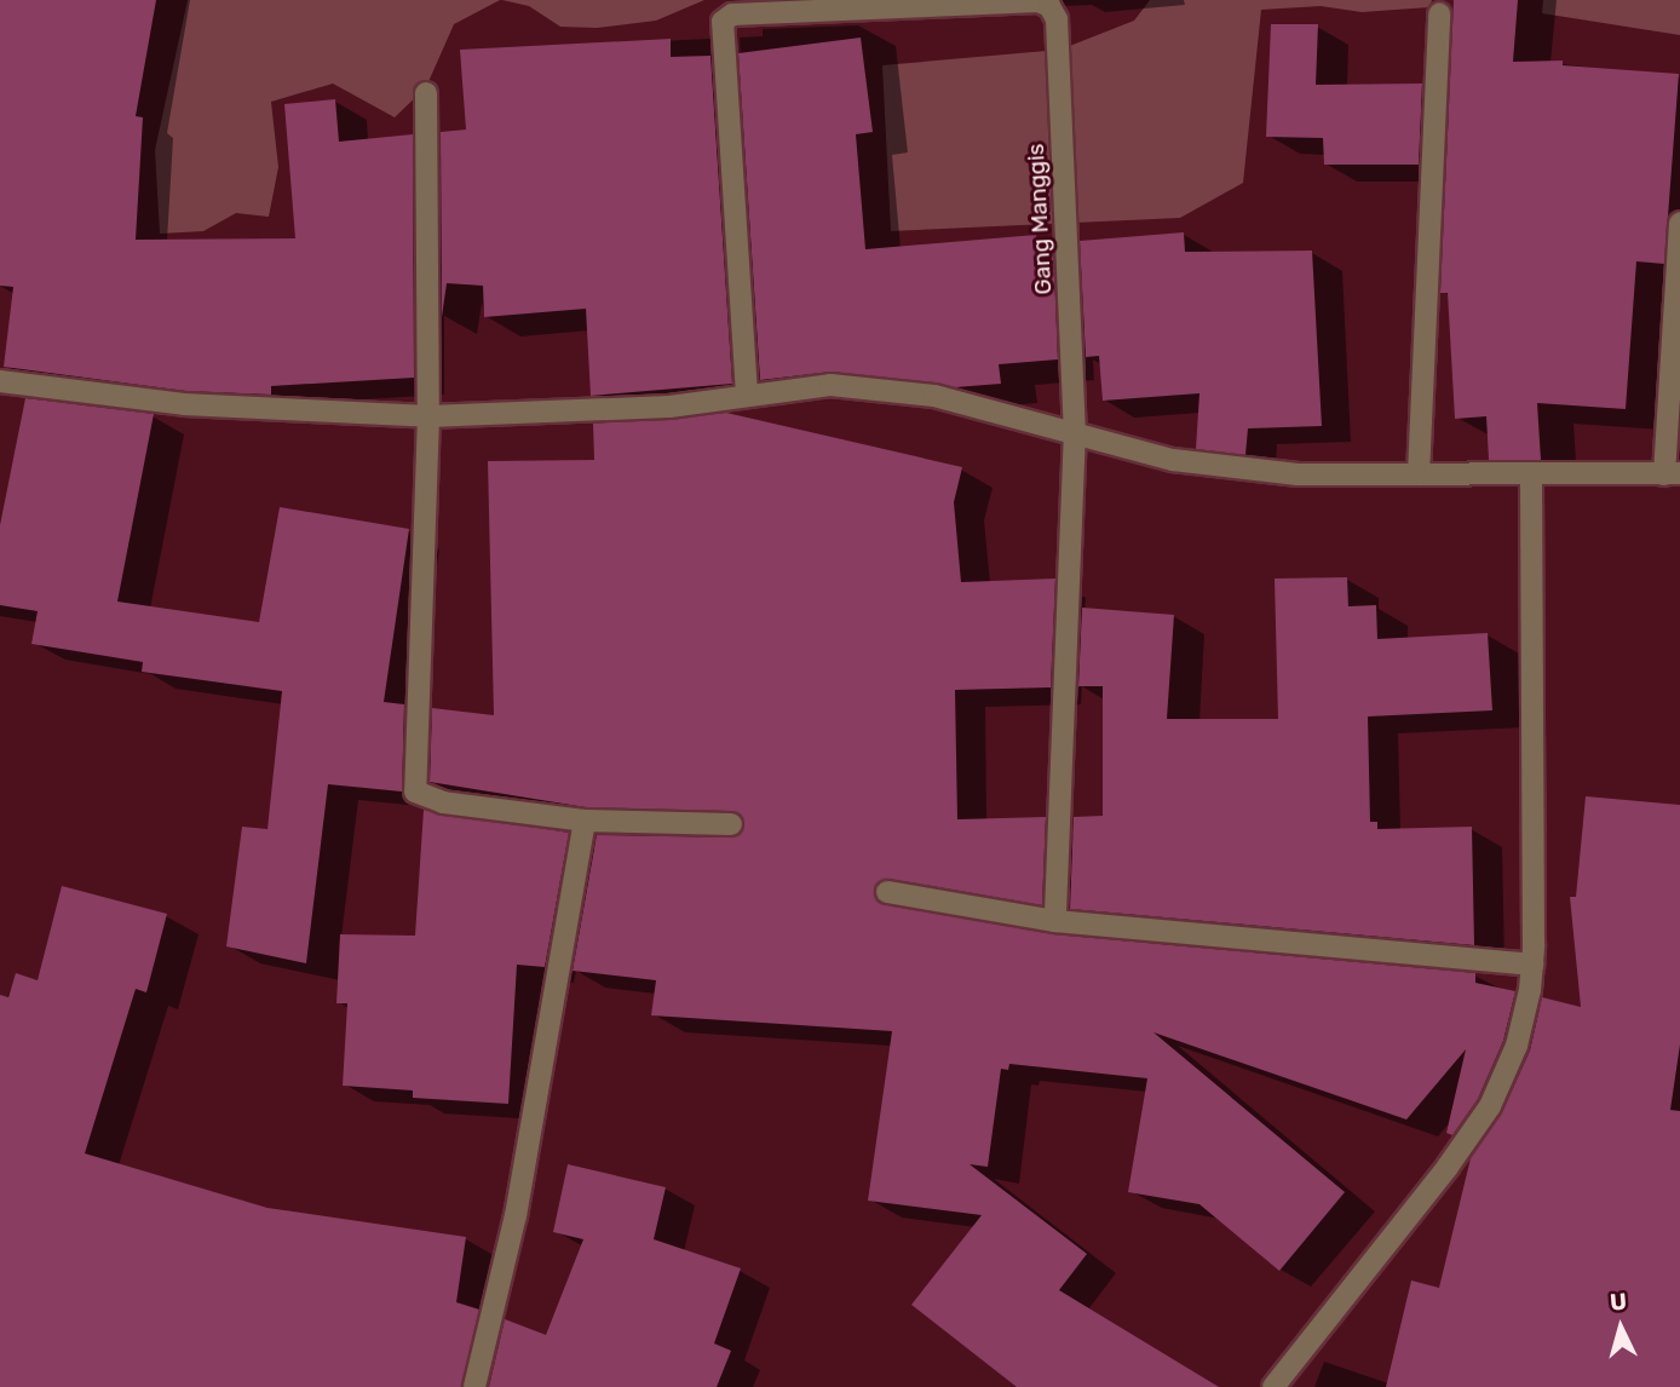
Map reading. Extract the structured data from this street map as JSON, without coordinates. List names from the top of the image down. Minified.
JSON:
{"streets":{"street":["Gang Manggis"]},"north":"top"}
